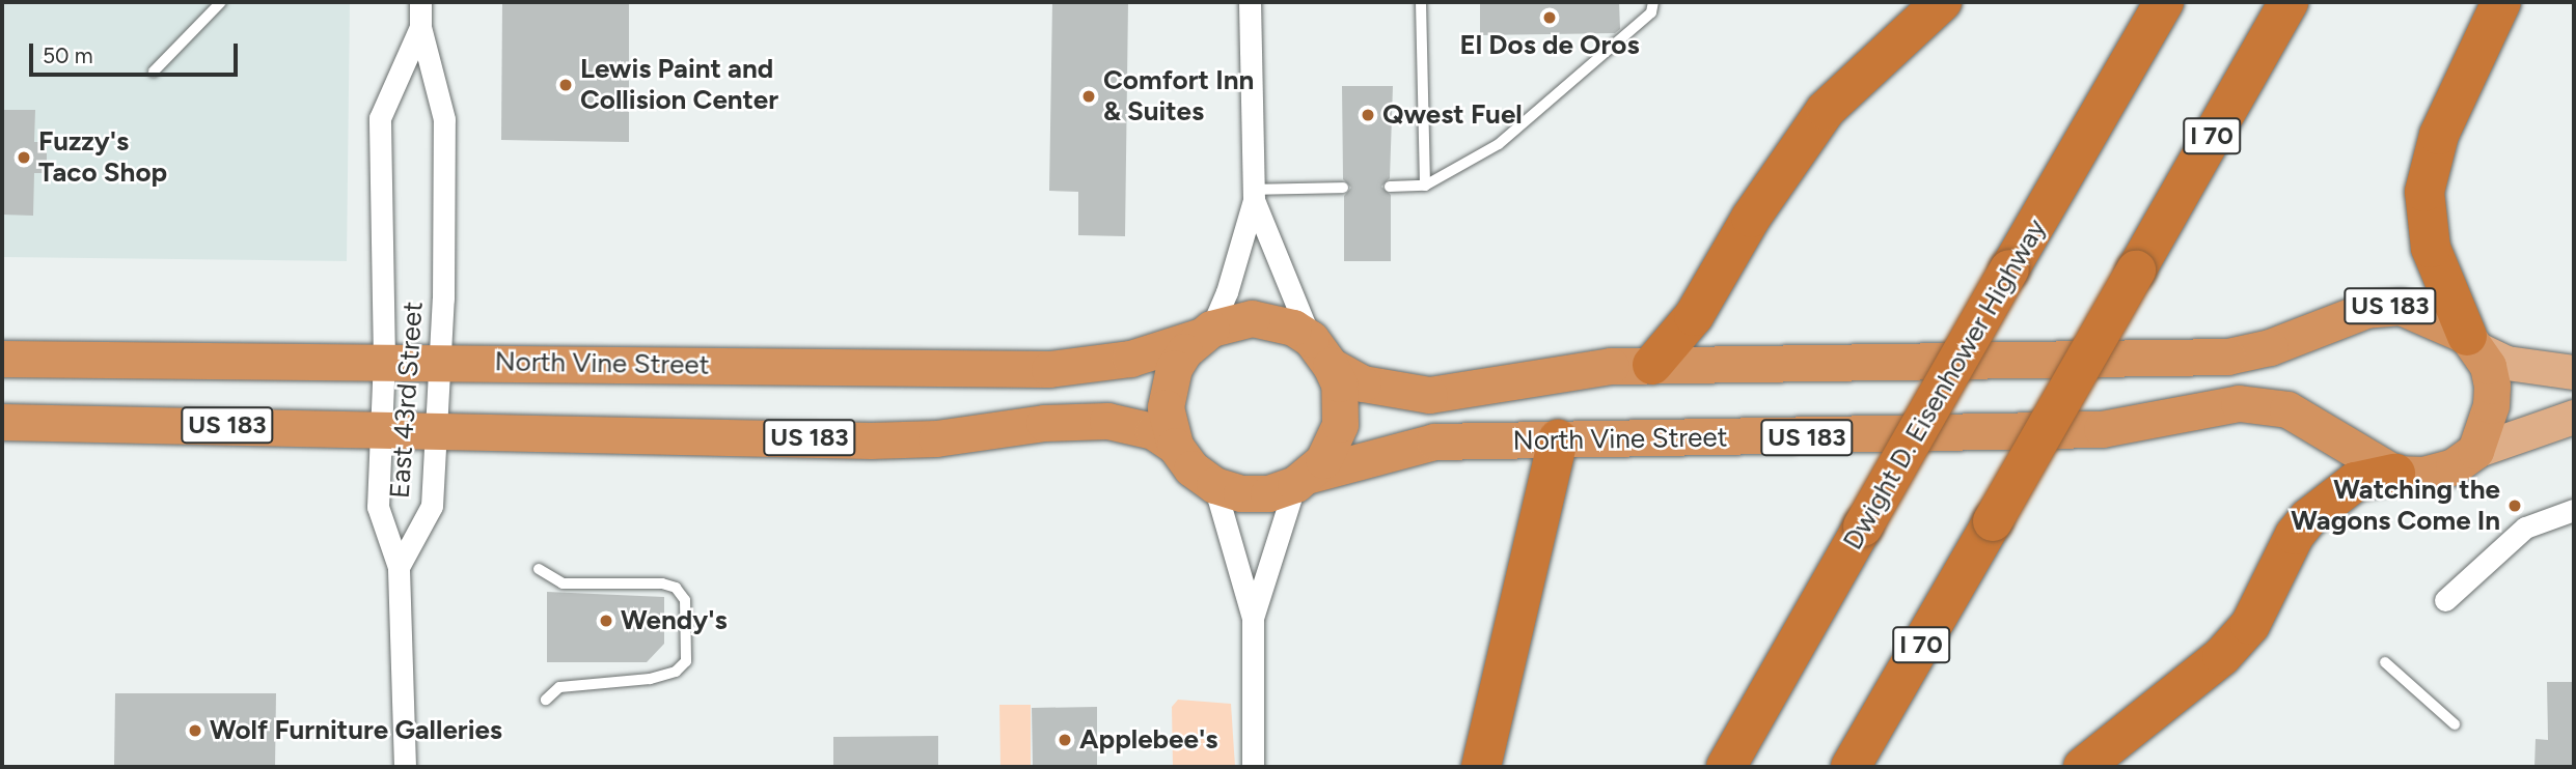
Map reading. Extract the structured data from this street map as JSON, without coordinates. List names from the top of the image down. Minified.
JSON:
{"streets":{"highway":["I 70","US 183","North Vine Street","Dwight D. Eisenhower Highway"],"street":["East 43rd Street"]},"crossings":[["US 183","North Vine Street"],["US 183","East 43rd Street"],["North Vine Street","East 43rd Street"]],"places":["El Dos de Oros","Lewis Paint and Collision Center","Comfort Inn & Suites","Qwest Fuel","Fuzzy's Taco Shop","Watching the Wagons Come In","Wendy's","Wolf Furniture Galleries","Applebee's"],"scale_bar":"50 m"}
